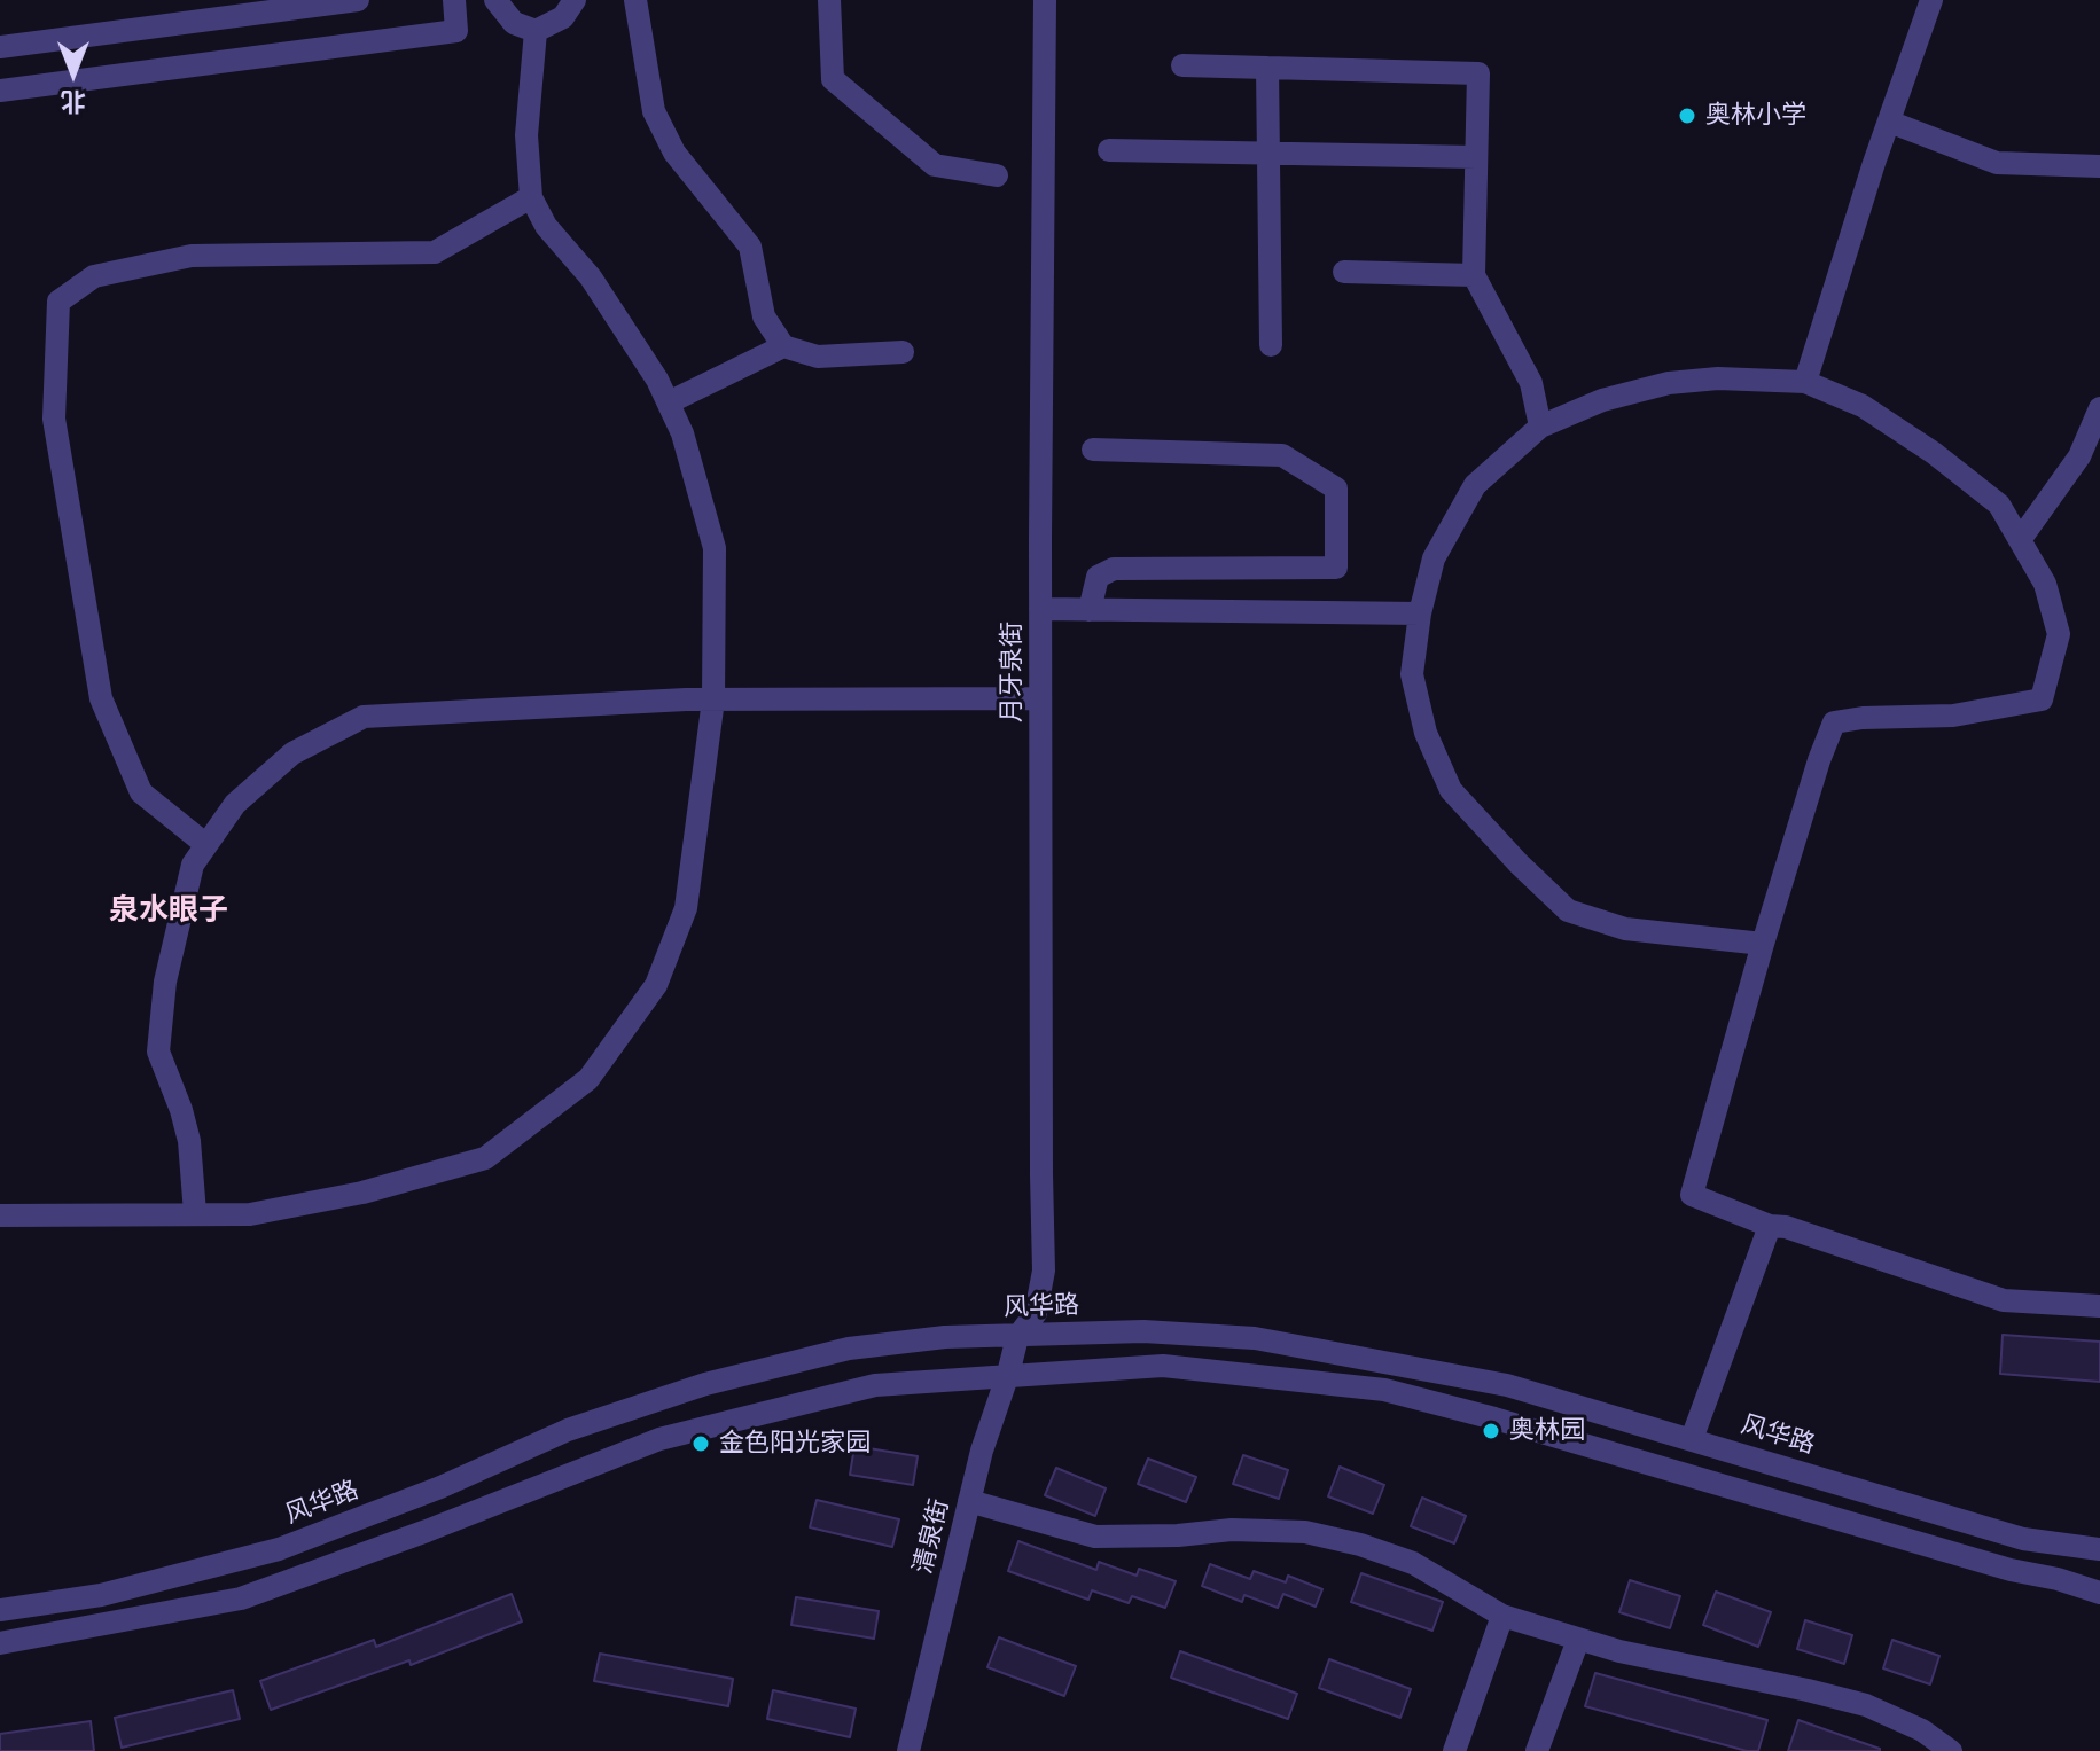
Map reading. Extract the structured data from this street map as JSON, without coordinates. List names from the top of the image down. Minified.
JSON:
{"streets":{"street":["月牙泉街","风华路","清泉街"]},"crossings":[["月牙泉街","风华路"],["月牙泉街","清泉街"],["风华路","清泉街"]],"districts":["泉水眼子"],"places":["奥林小学","奥林园","金色阳光家园"],"north":"bottom"}
